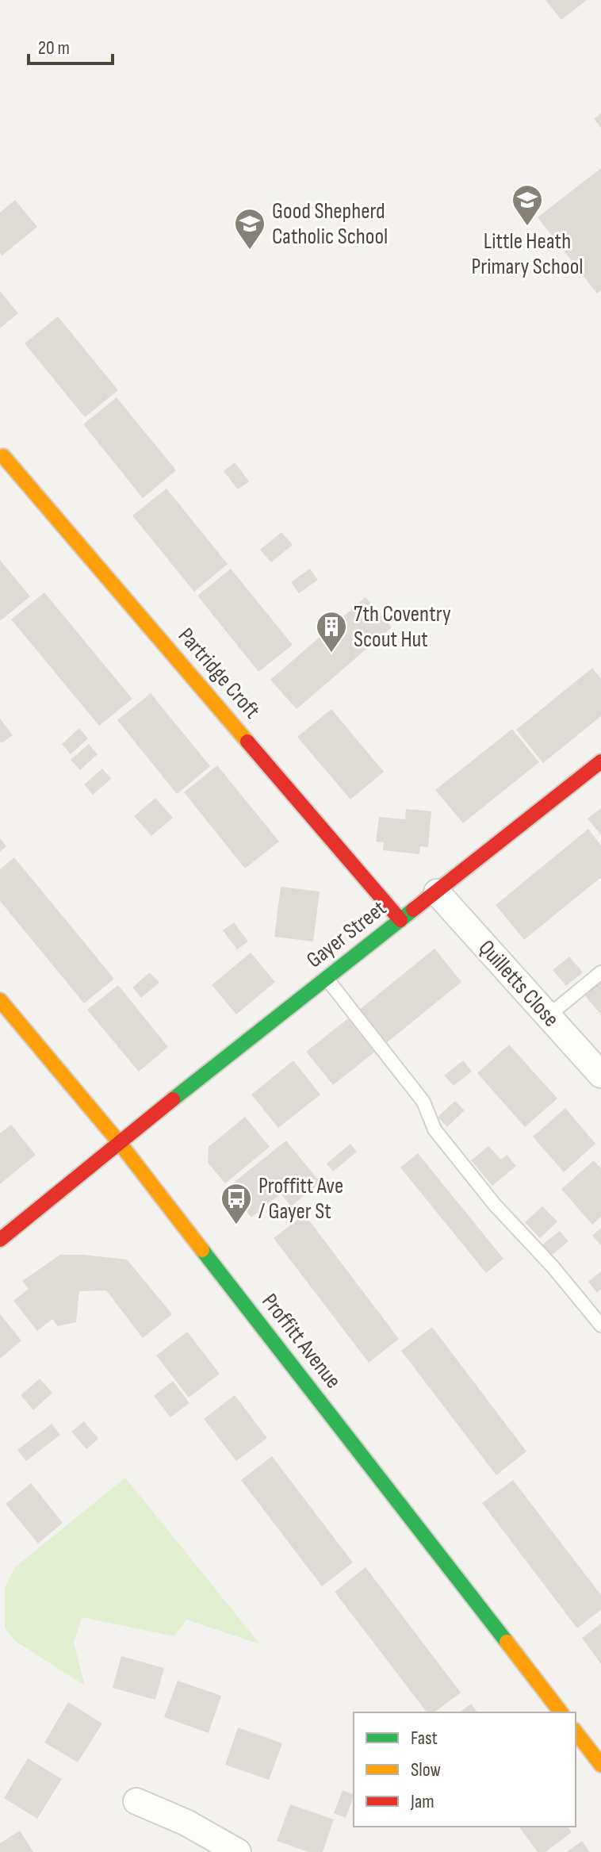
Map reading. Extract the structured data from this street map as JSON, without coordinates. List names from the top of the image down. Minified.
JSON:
{"streets":{"street":["Partridge Croft","Gayer Street","Quilletts Close","Proffitt Avenue"]},"crossings":[["Partridge Croft","Gayer Street"],["Gayer Street","Quilletts Close"],["Gayer Street","Proffitt Avenue"]],"places":{"school or university":["Little Heath Primary School","Good Shepherd Catholic School"],"building":["7th Coventry Scout Hut"],"bus stop":["Proffitt Ave / Gayer St"]},"legend":["Fast","Slow","Jam"],"scale_bar":"20 m"}
